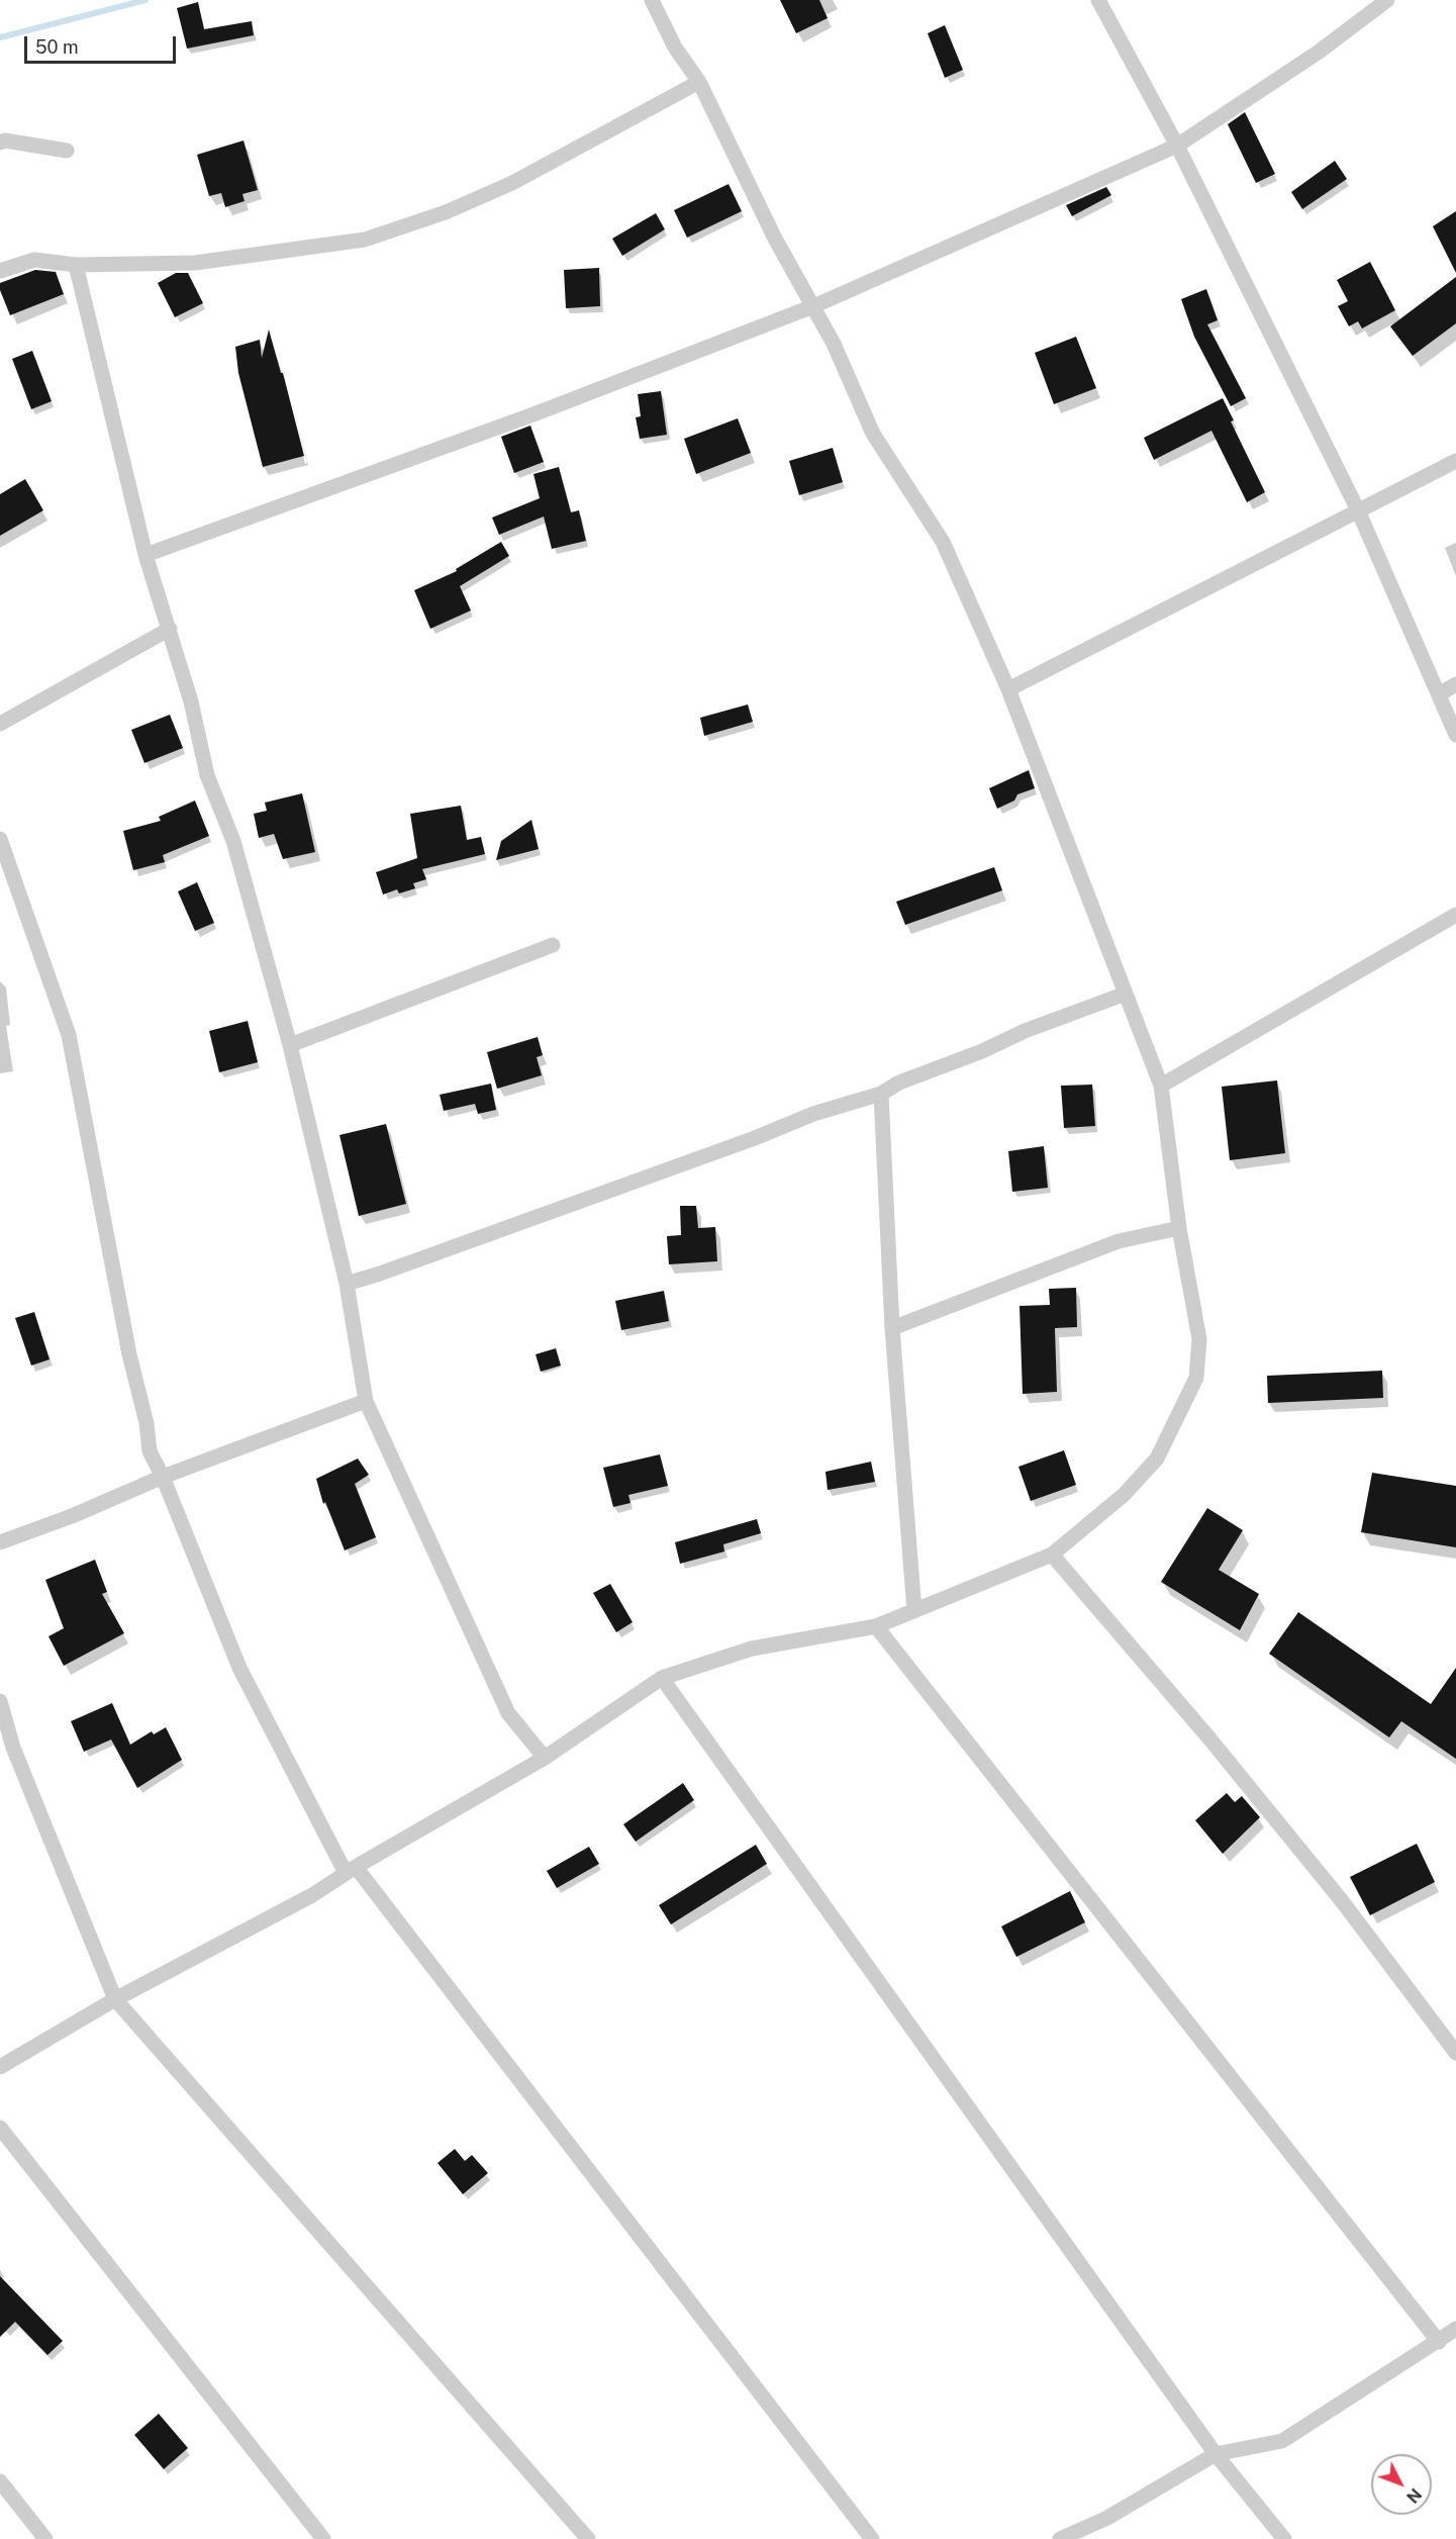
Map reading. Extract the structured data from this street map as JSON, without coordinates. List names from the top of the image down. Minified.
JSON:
{"scale_bar":"50 m","north":"bottom right"}
